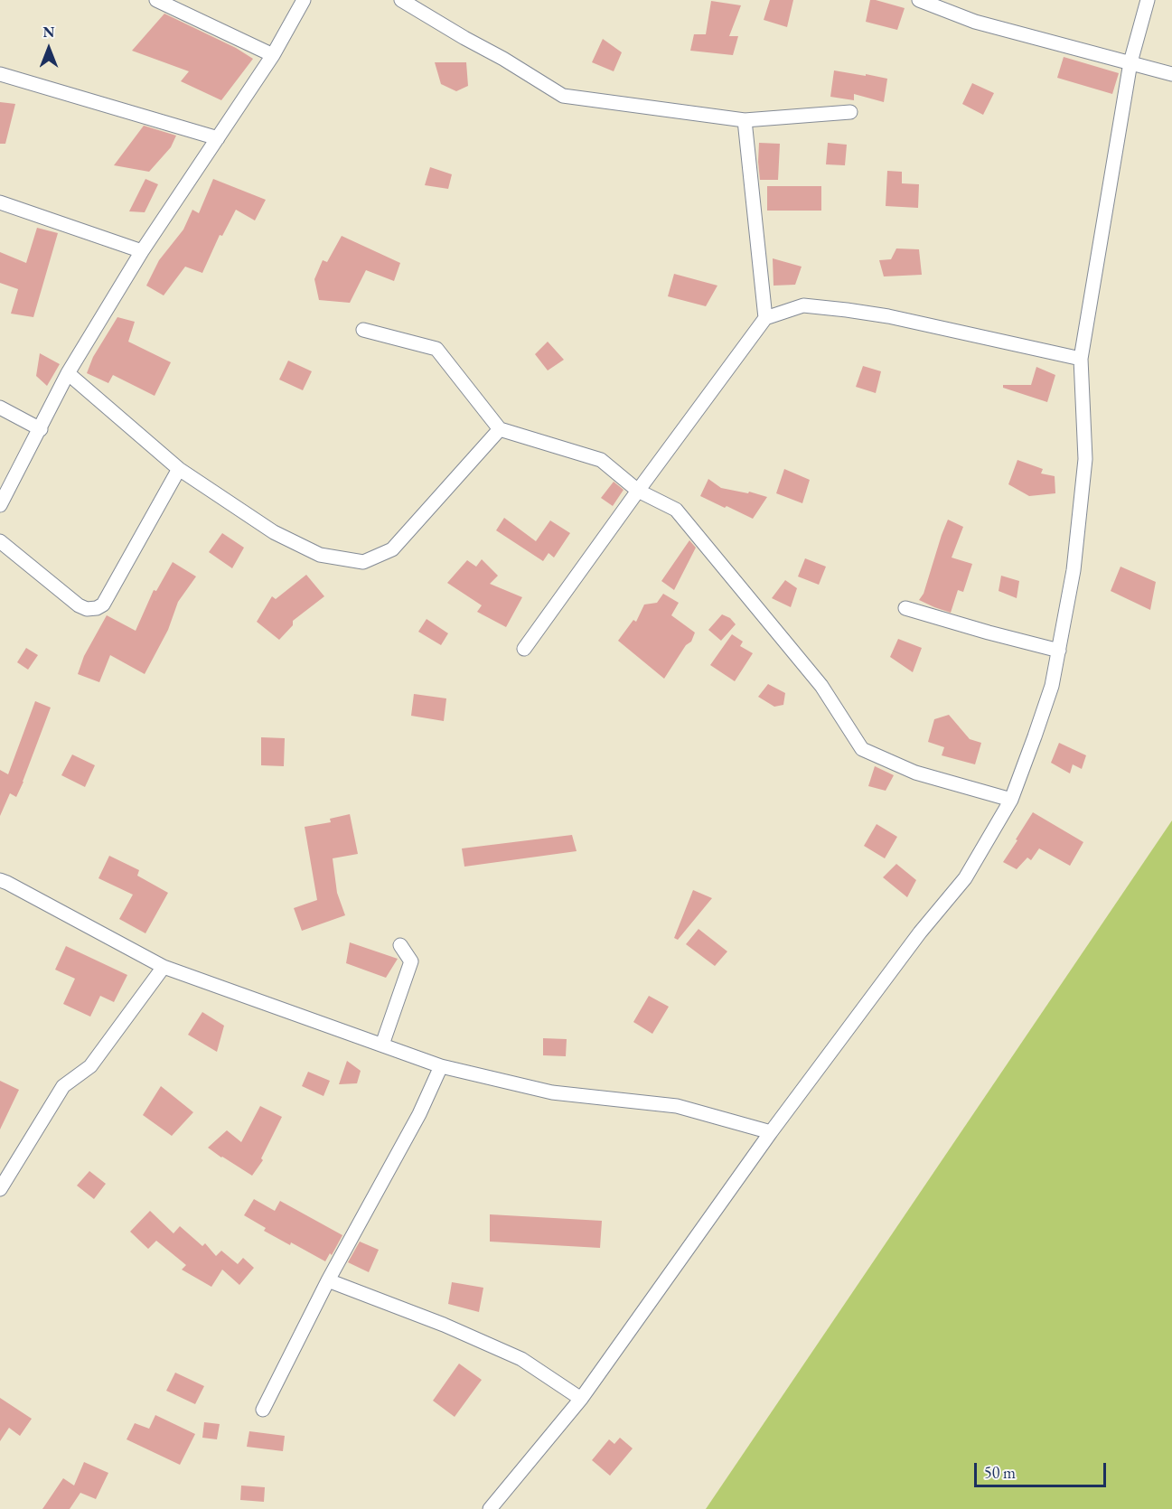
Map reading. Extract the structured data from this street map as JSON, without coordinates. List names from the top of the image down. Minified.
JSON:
{"scale_bar":"50 m","north":"top"}
